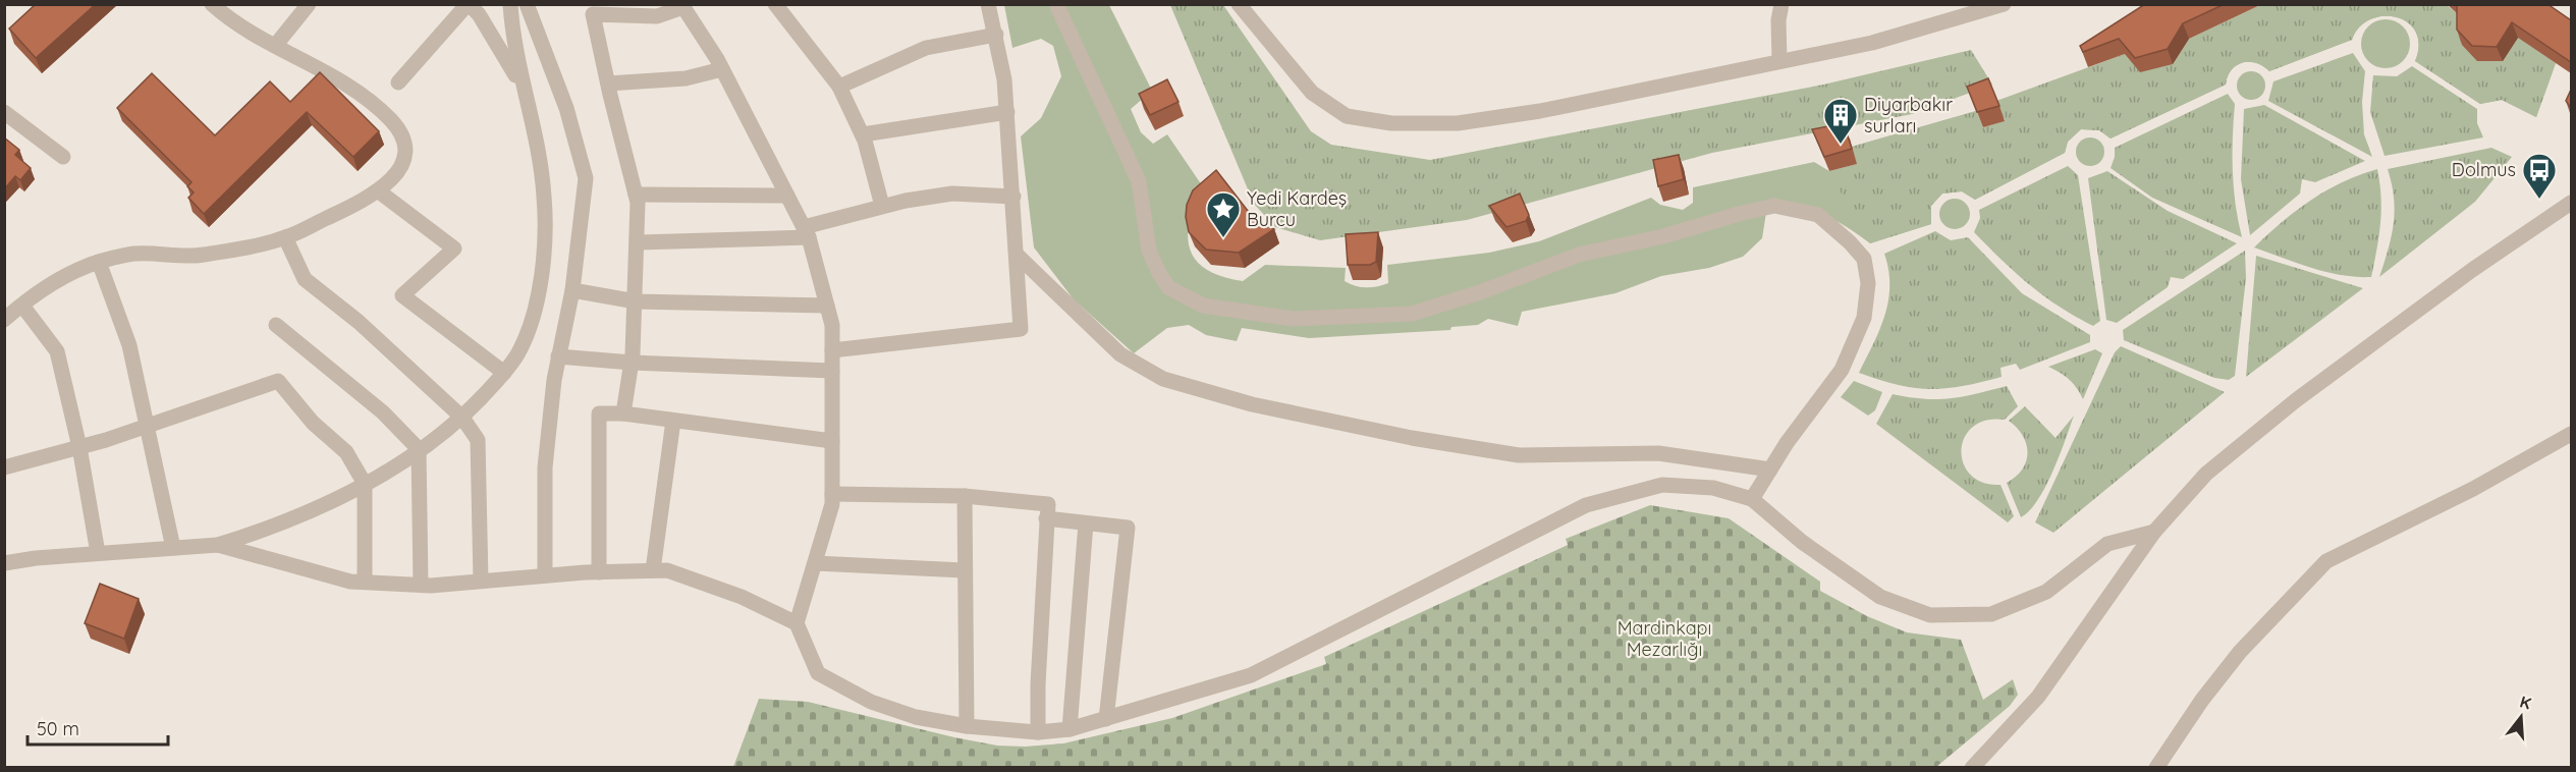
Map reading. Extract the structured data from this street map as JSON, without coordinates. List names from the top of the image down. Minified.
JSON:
{"parks":["Mardinkapı Mezarlığı"],"places":{"building":["Diyarbakır surları"],"bus stop":["Dolmus"],"place":["Yedi Kardeş Burcu"]},"scale_bar":"50 m","north":"top"}
